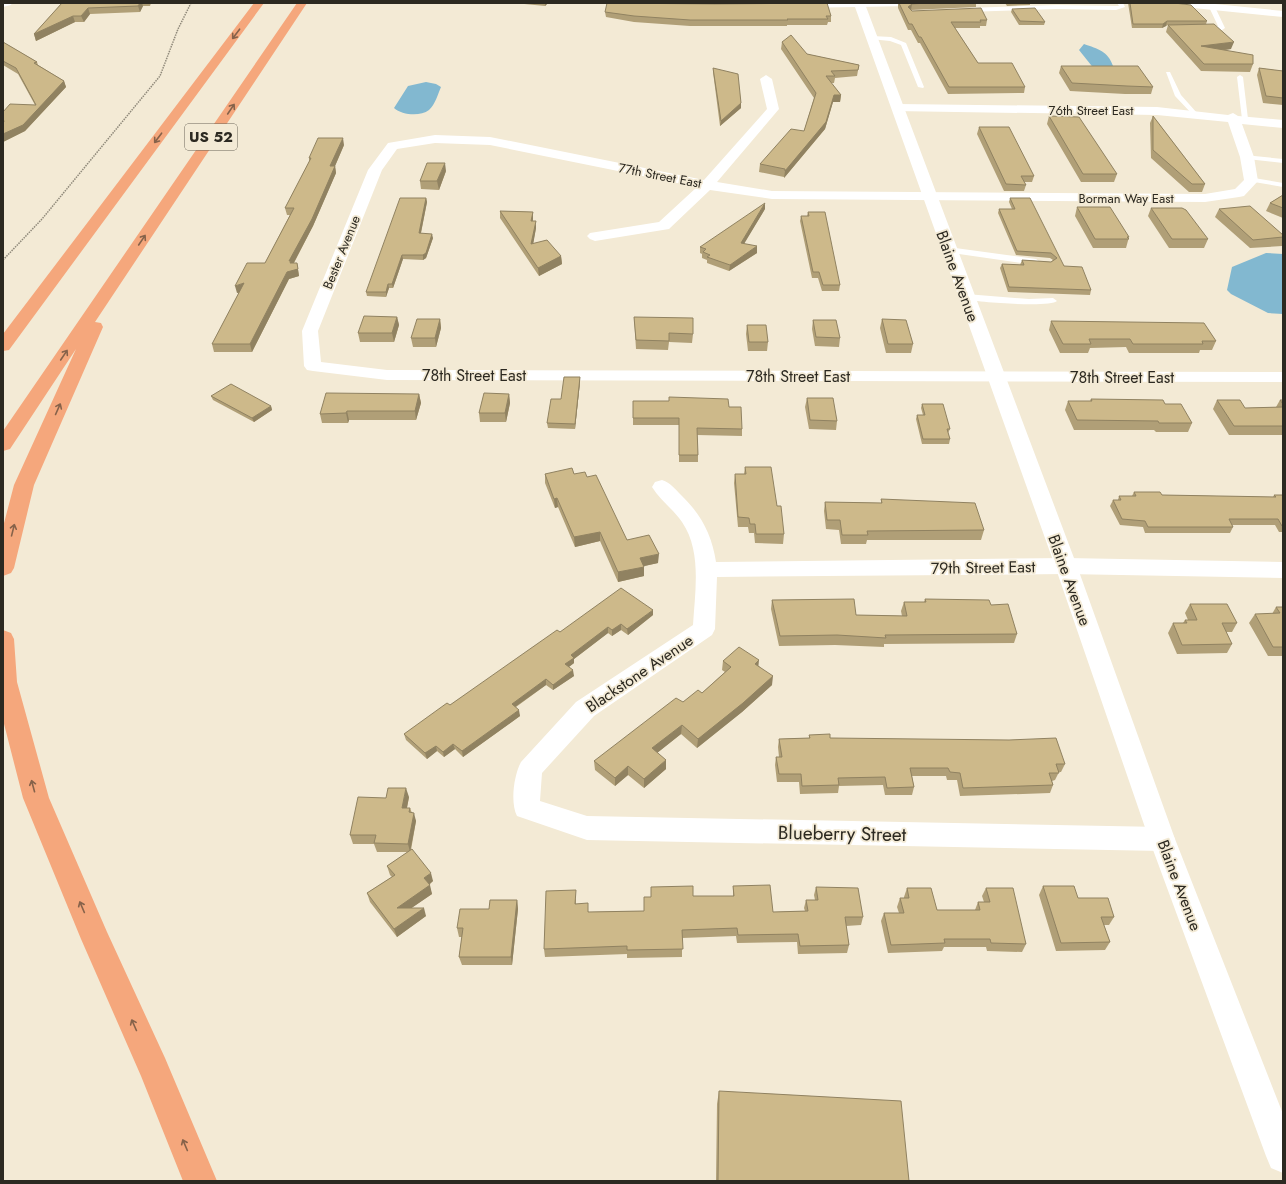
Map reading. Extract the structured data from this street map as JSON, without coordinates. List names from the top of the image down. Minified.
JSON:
{"streets":{"highway":["US 52"],"street":["76th Street East","77th Street East","Borman Way East","Bester Avenue","Blaine Avenue","78th Street East","79th Street East","Blackstone Avenue","Blueberry Street"]},"crossings":[["76th Street East","Blaine Avenue"],["77th Street East","Borman Way East"],["77th Street East","Bester Avenue"],["77th Street East","Blaine Avenue"],["Borman Way East","Blaine Avenue"],["Bester Avenue","78th Street East"],["Blaine Avenue","78th Street East"],["Blaine Avenue","79th Street East"],["Blaine Avenue","Blueberry Street"],["79th Street East","Blackstone Avenue"],["Blackstone Avenue","Blueberry Street"]]}
